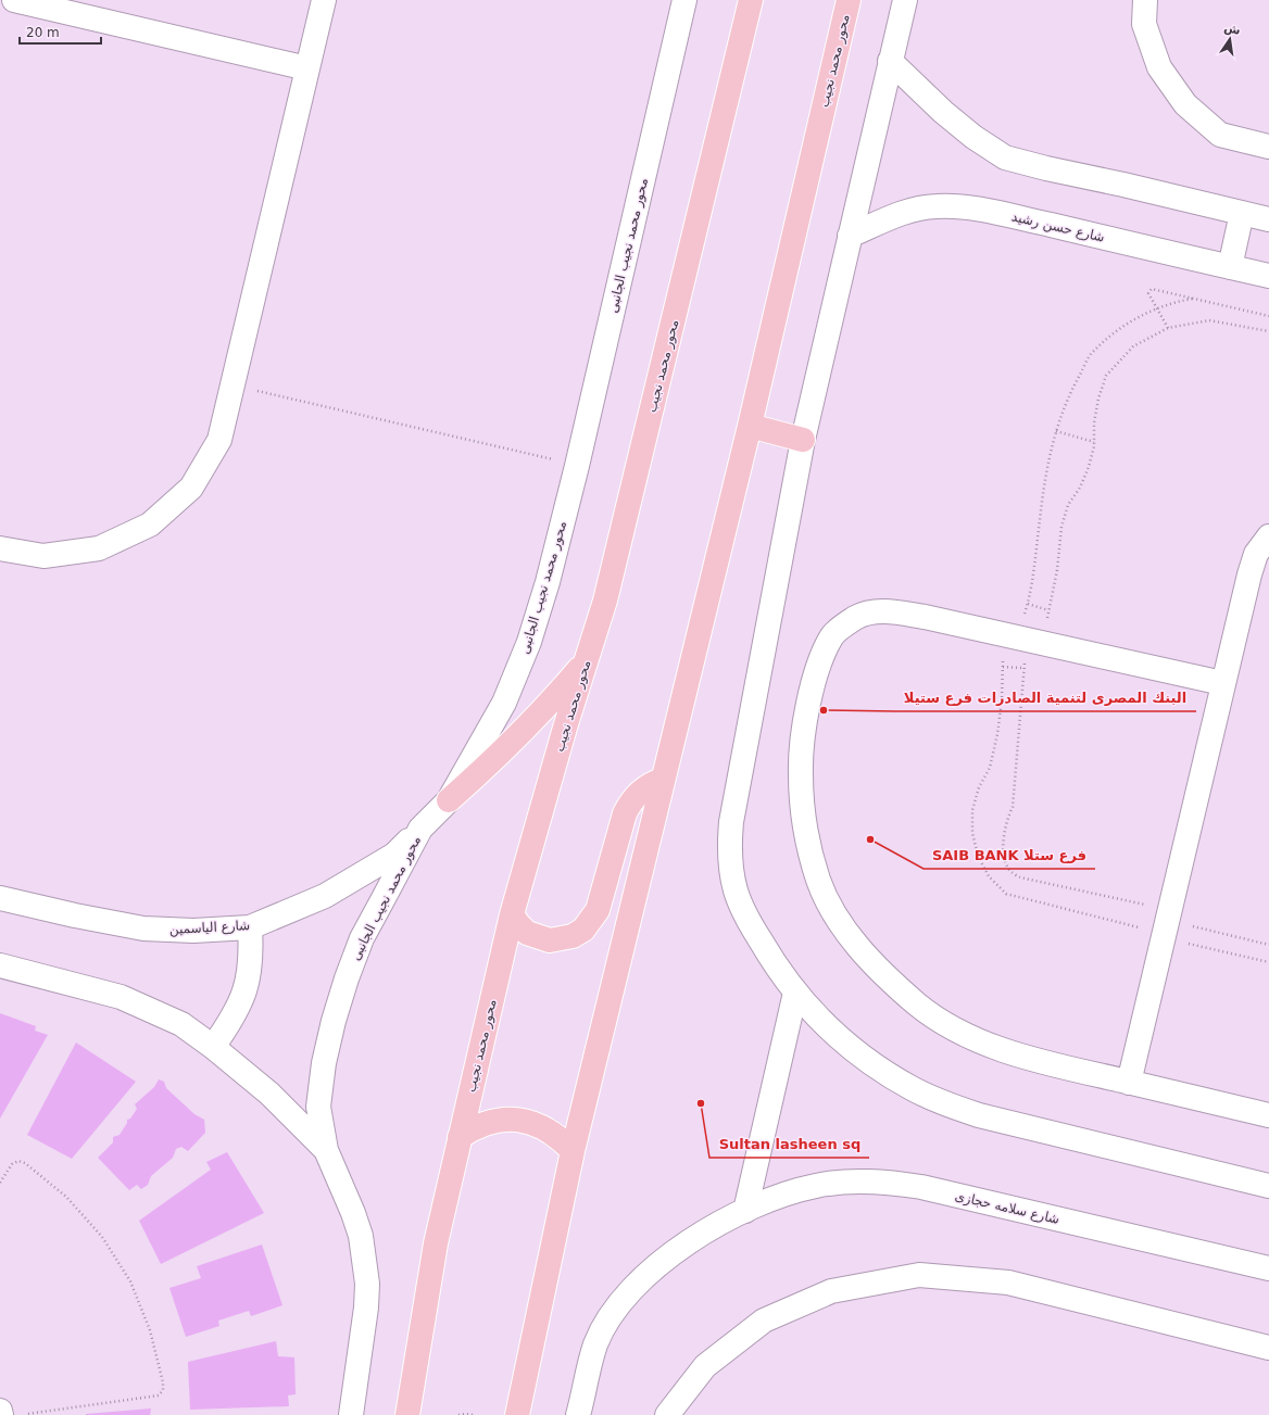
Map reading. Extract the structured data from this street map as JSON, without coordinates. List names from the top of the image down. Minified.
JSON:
{"streets":{"main road":["محور محمد نجيب"],"street":["شارع حسن رشيد","محور محمد نجيب الجانبى","شارع الياسمين","شارع سلامه حجازى"]},"crossings":[["محور محمد نجيب الجانبى","شارع الياسمين"]],"places":["البنك المصرى لتنمية الصادرات فرع ستيلا","SAIB BANK فرع ستلا","Sultan lasheen sq"],"scale_bar":"20 m","north":"top"}
